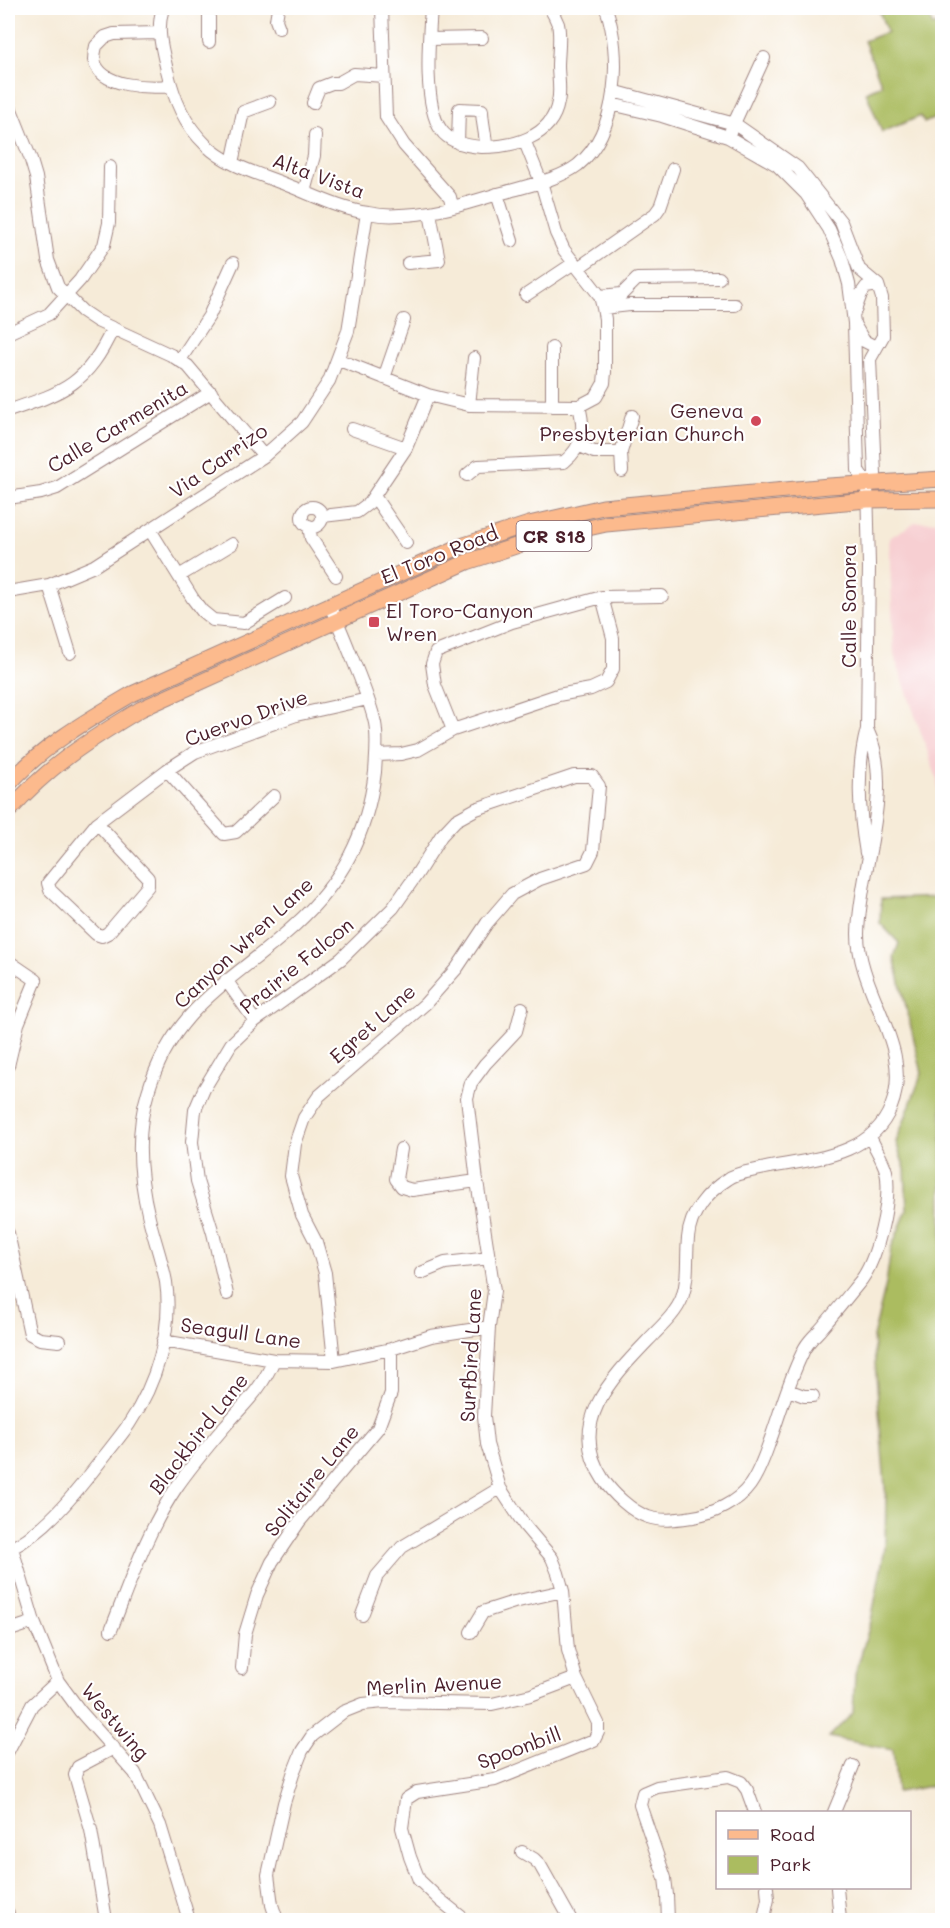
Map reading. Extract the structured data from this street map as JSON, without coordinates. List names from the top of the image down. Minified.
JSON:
{"streets":{"main road":["CR S18","El Toro Road"],"street":["Alta Vista","Calle Carmenita","Via Carrizo","Calle Sonora","Cuervo Drive","Canyon Wren Lane","Prairie Falcon","Egret Lane","Seagull Lane","Surfbird Lane","Blackbird Lane","Solitaire Lane","Merlin Avenue","Westwing","Spoonbill"]},"crossings":[["Alta Vista","Via Carrizo"],["Alta Vista","Calle Sonora"],["El Toro Road","Calle Sonora"],["El Toro Road","Canyon Wren Lane"],["Cuervo Drive","Canyon Wren Lane"],["Canyon Wren Lane","Seagull Lane"],["Canyon Wren Lane","Westwing"],["Prairie Falcon","Egret Lane"],["Egret Lane","Seagull Lane"],["Seagull Lane","Surfbird Lane"],["Seagull Lane","Blackbird Lane"],["Seagull Lane","Solitaire Lane"],["Surfbird Lane","Merlin Avenue"],["Surfbird Lane","Spoonbill"]],"places":{"other":["Geneva Presbyterian Church"],"transit":["El Toro-Canyon Wren"]},"legend":["Road","Park"]}
